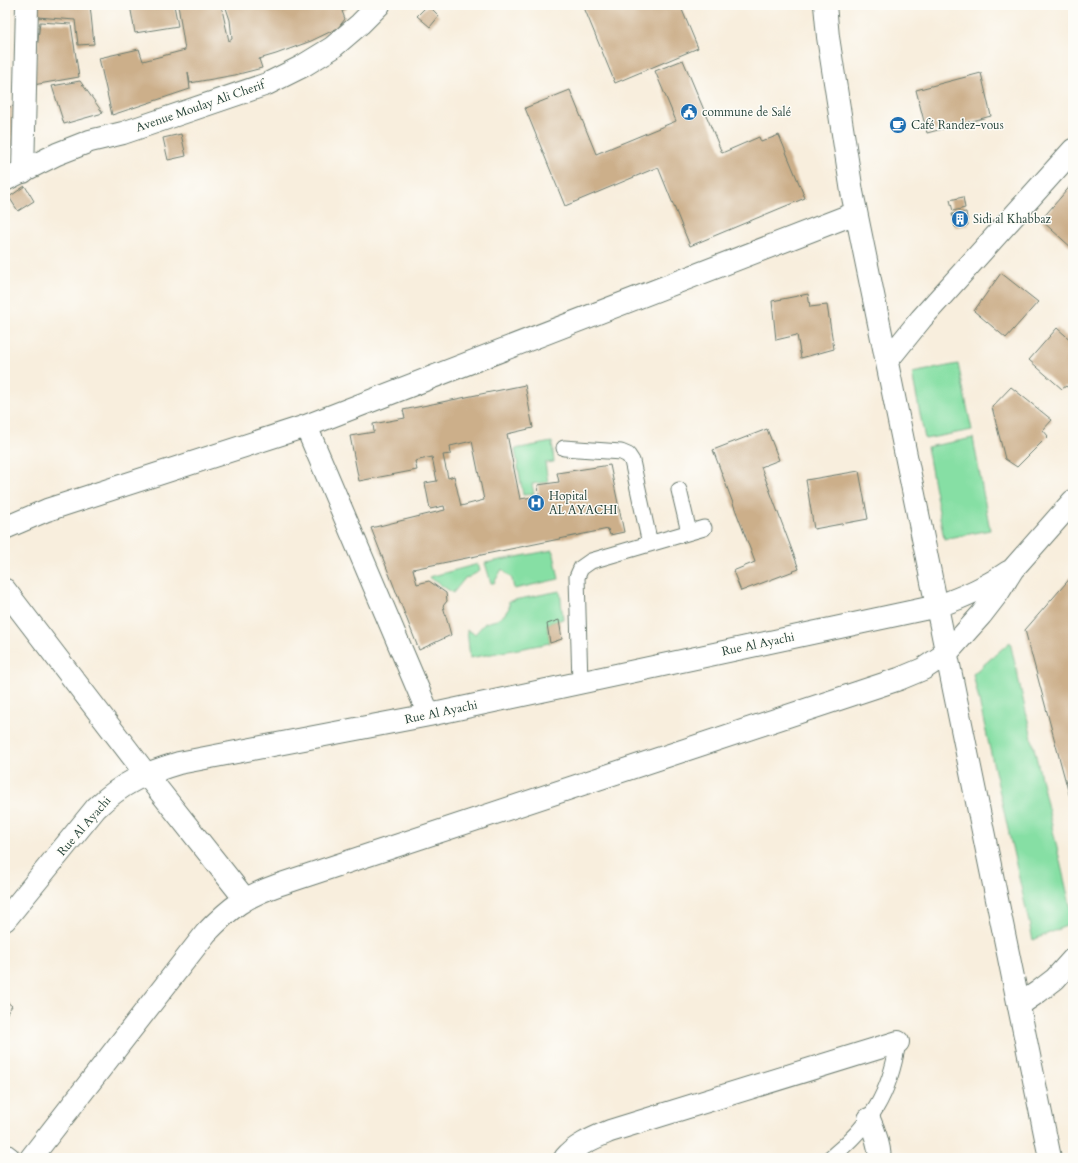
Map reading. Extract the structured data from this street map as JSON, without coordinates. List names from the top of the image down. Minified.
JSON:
{"streets":{"street":["Avenue Moulay Ali Cherif","Rue Al Ayachi"]},"places":{"public building":["commune de Salé"],"cafe":["Café Randez-vous"],"building":["Sidi al Khabbaz"],"hospital":["Hopital AL AYACHI"]}}
